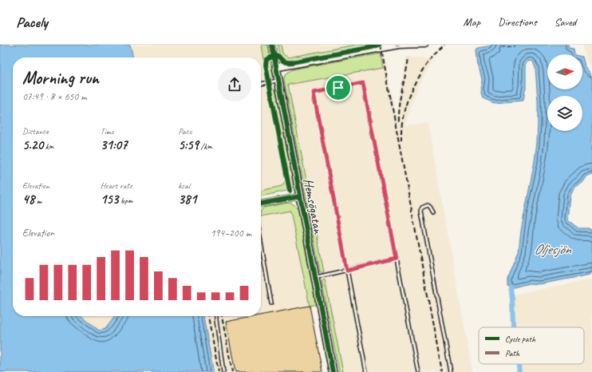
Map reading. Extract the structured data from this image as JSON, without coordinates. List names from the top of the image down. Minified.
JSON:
{"streets":{"street":["Hemsögatan"]},"water":["Oljesjön"],"legend":["Cycle path","Path"],"north":"right","page":{"header":"Pacely","nav":["Map","Directions","Saved"],"heading":["Morning run","07:49 · 8 × 650 m"],"stats":[["Distance","5.20 km"],["Time","31:07"],["Pace","5:59 /km"],["Elevation","48 m"],["Heart rate","153 bpm"],["kcal","381"]],"chart":["Elevation","194–200 m"]}}
